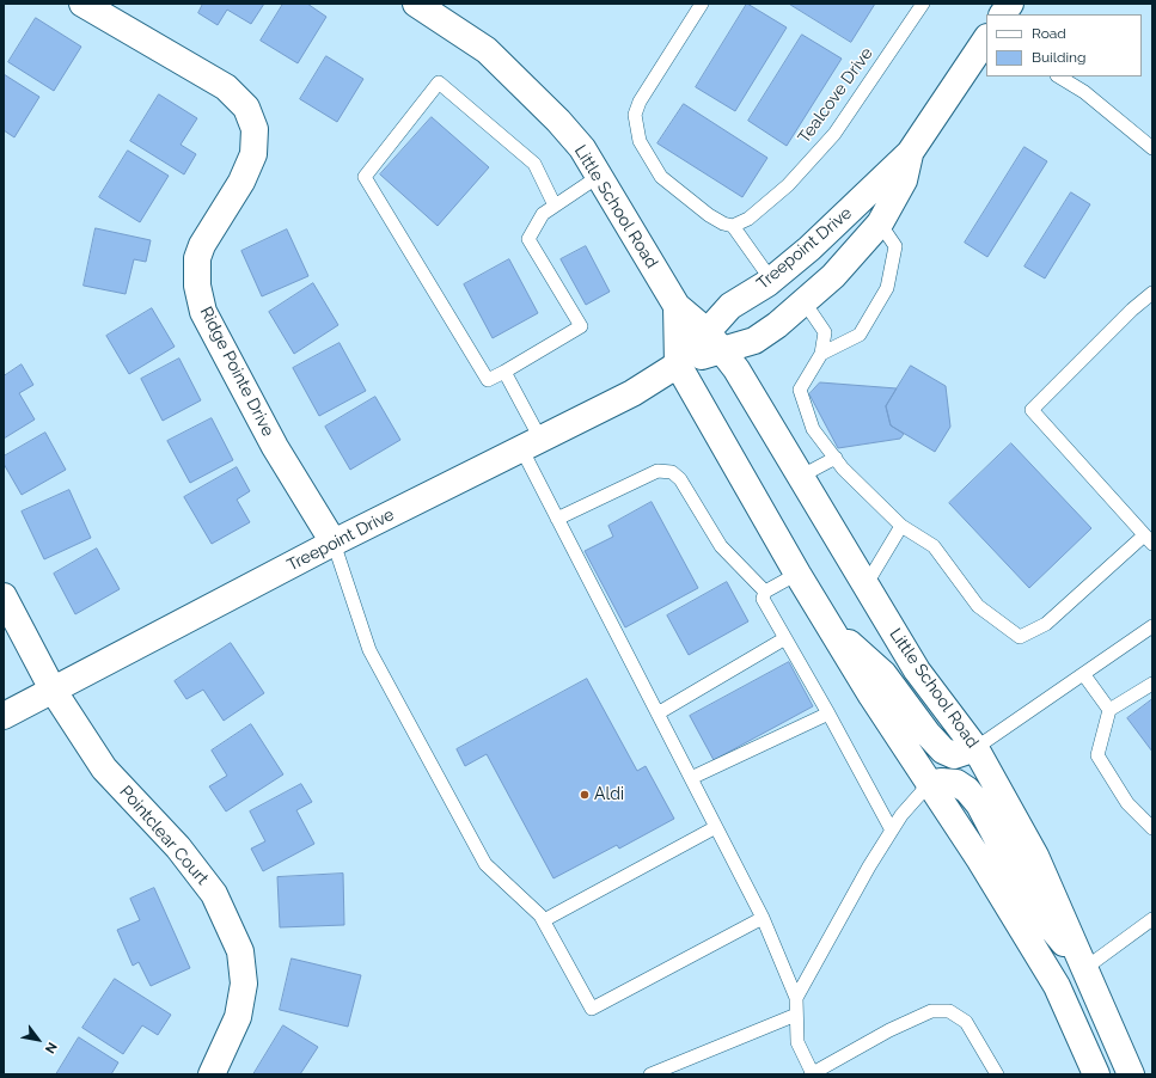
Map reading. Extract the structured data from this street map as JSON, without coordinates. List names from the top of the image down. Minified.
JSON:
{"streets":{"street":["Little School Road","Treepoint Drive","Ridge Pointe Drive","Pointclear Court"],"lane":["Tealcove Drive"]},"crossings":[["Little School Road","Treepoint Drive"],["Treepoint Drive","Ridge Pointe Drive"],["Treepoint Drive","Pointclear Court"]],"places":["Aldi"],"legend":["Road","Building"],"north":"bottom right"}
